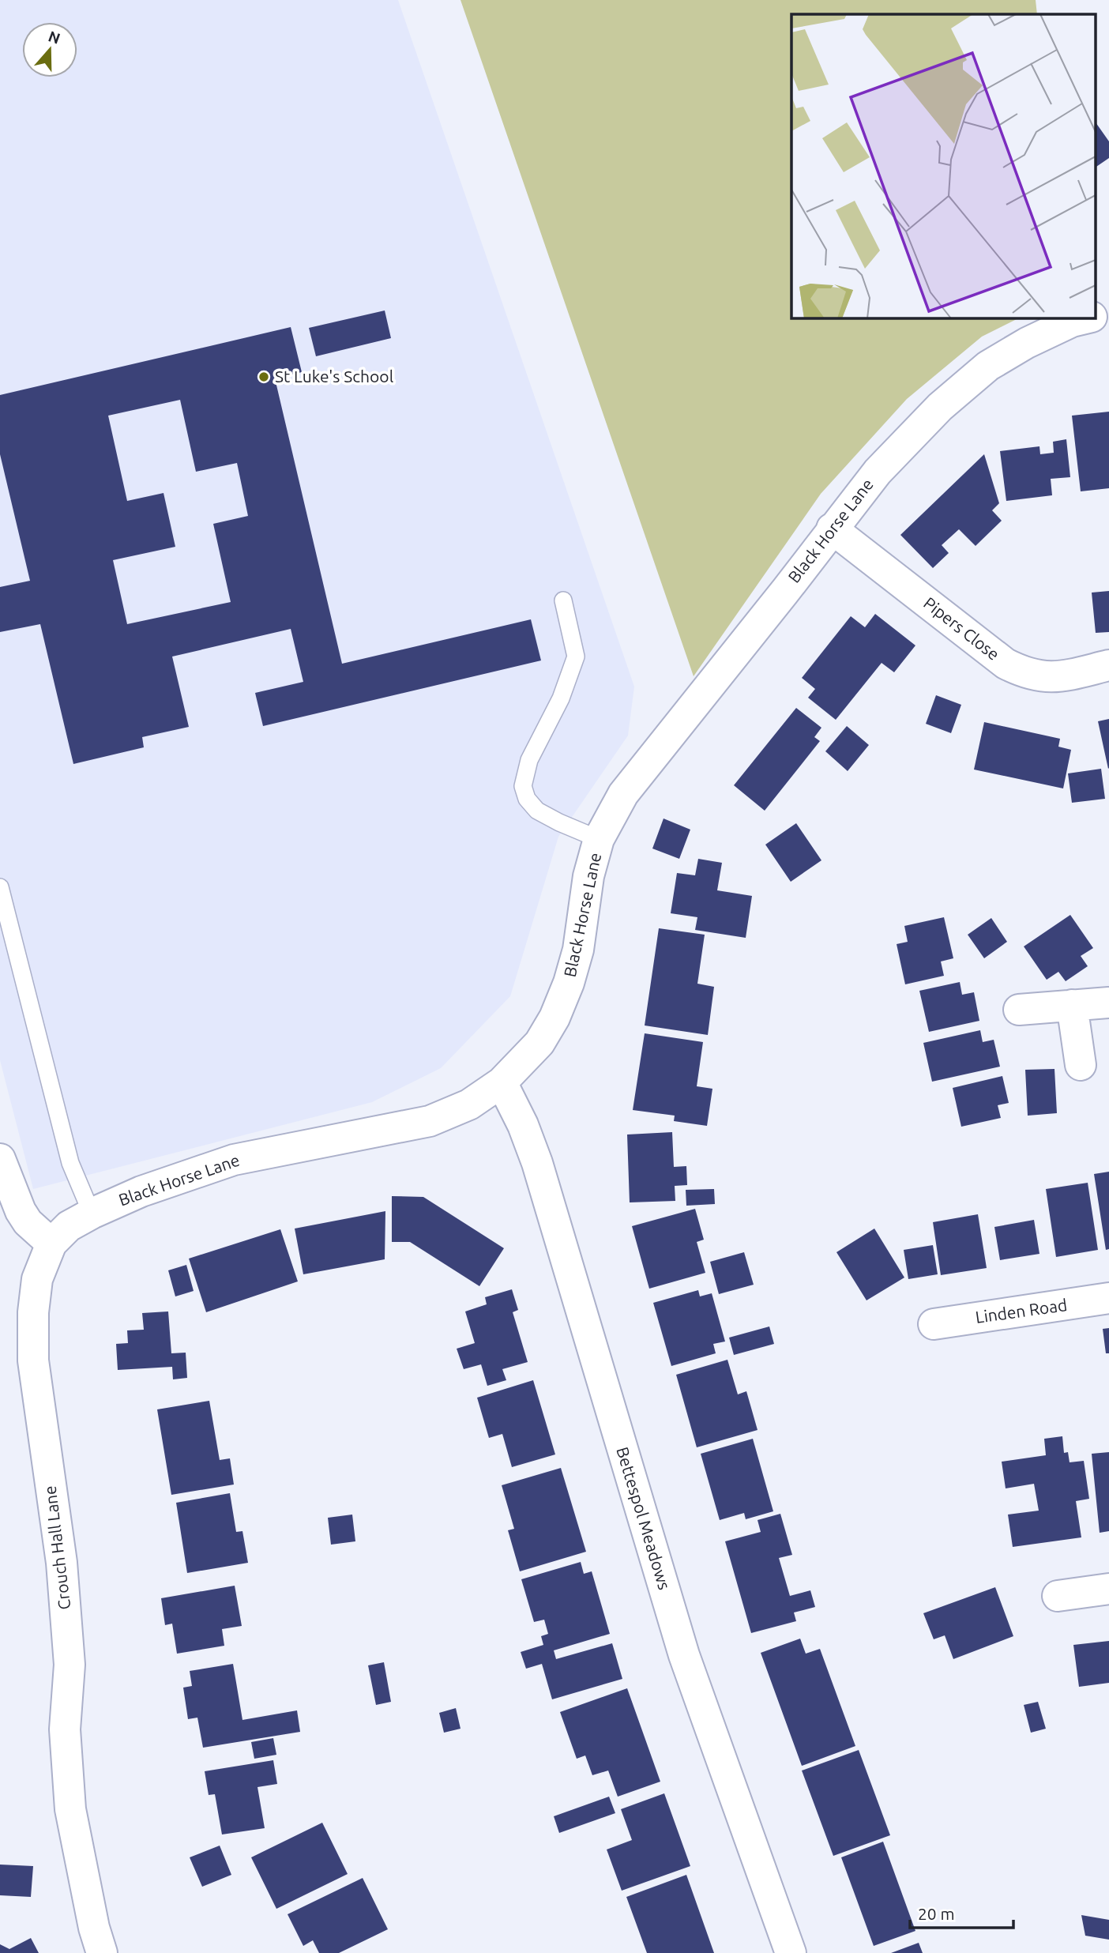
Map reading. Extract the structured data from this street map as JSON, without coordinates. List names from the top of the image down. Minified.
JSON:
{"streets":{"street":["Black Horse Lane","Pipers Close","Linden Road","Bettespol Meadows","Crouch Hall Lane"]},"crossings":[["Black Horse Lane","Pipers Close"],["Black Horse Lane","Bettespol Meadows"],["Black Horse Lane","Crouch Hall Lane"]],"places":["St Luke's School"],"scale_bar":"20 m","north":"top"}
